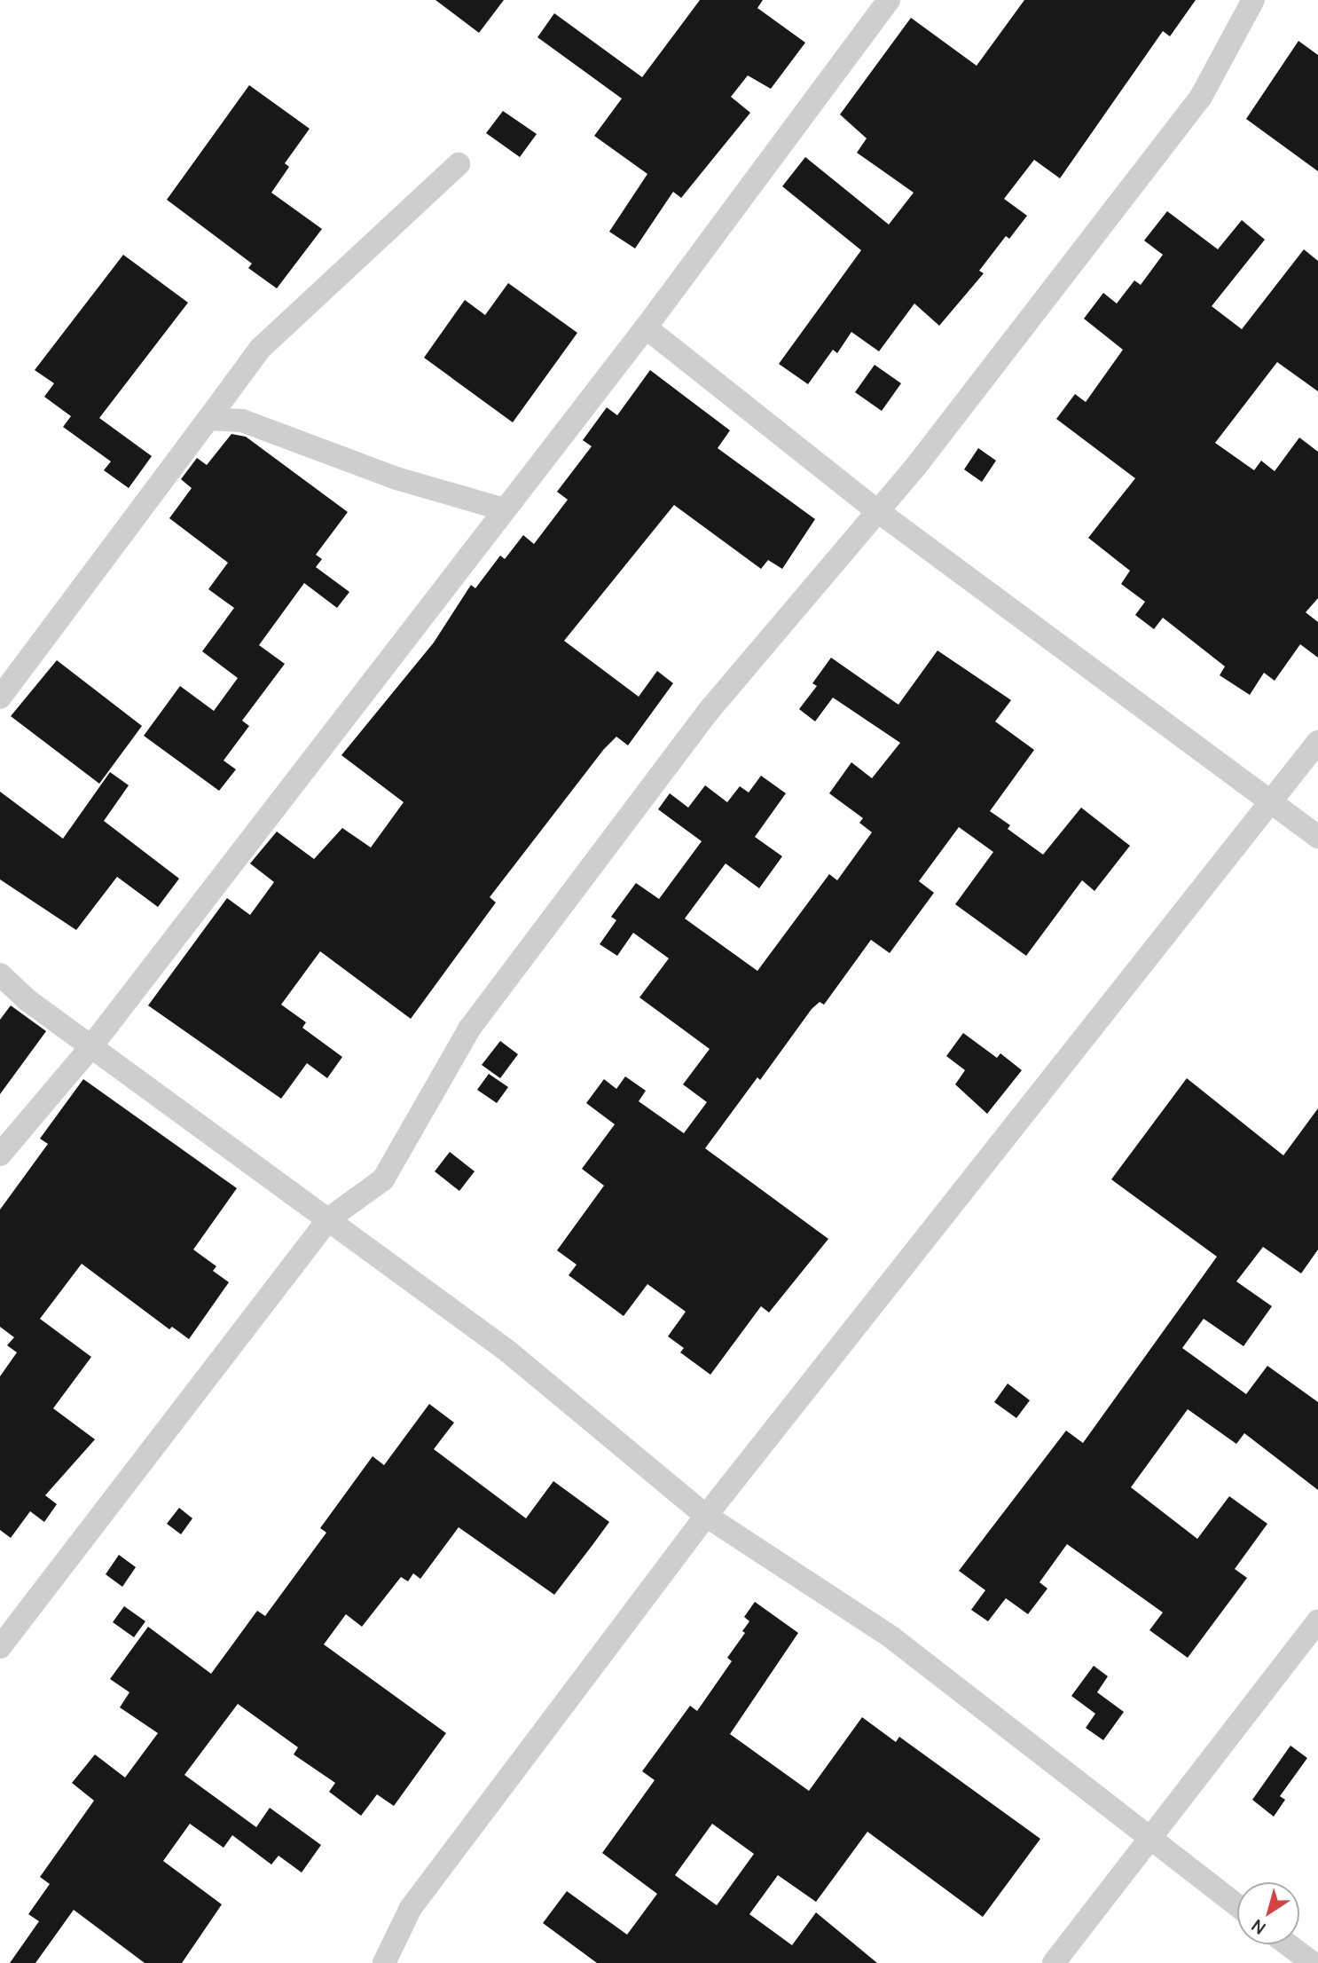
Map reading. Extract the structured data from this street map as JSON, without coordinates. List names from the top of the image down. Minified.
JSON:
{"north":"bottom left"}
